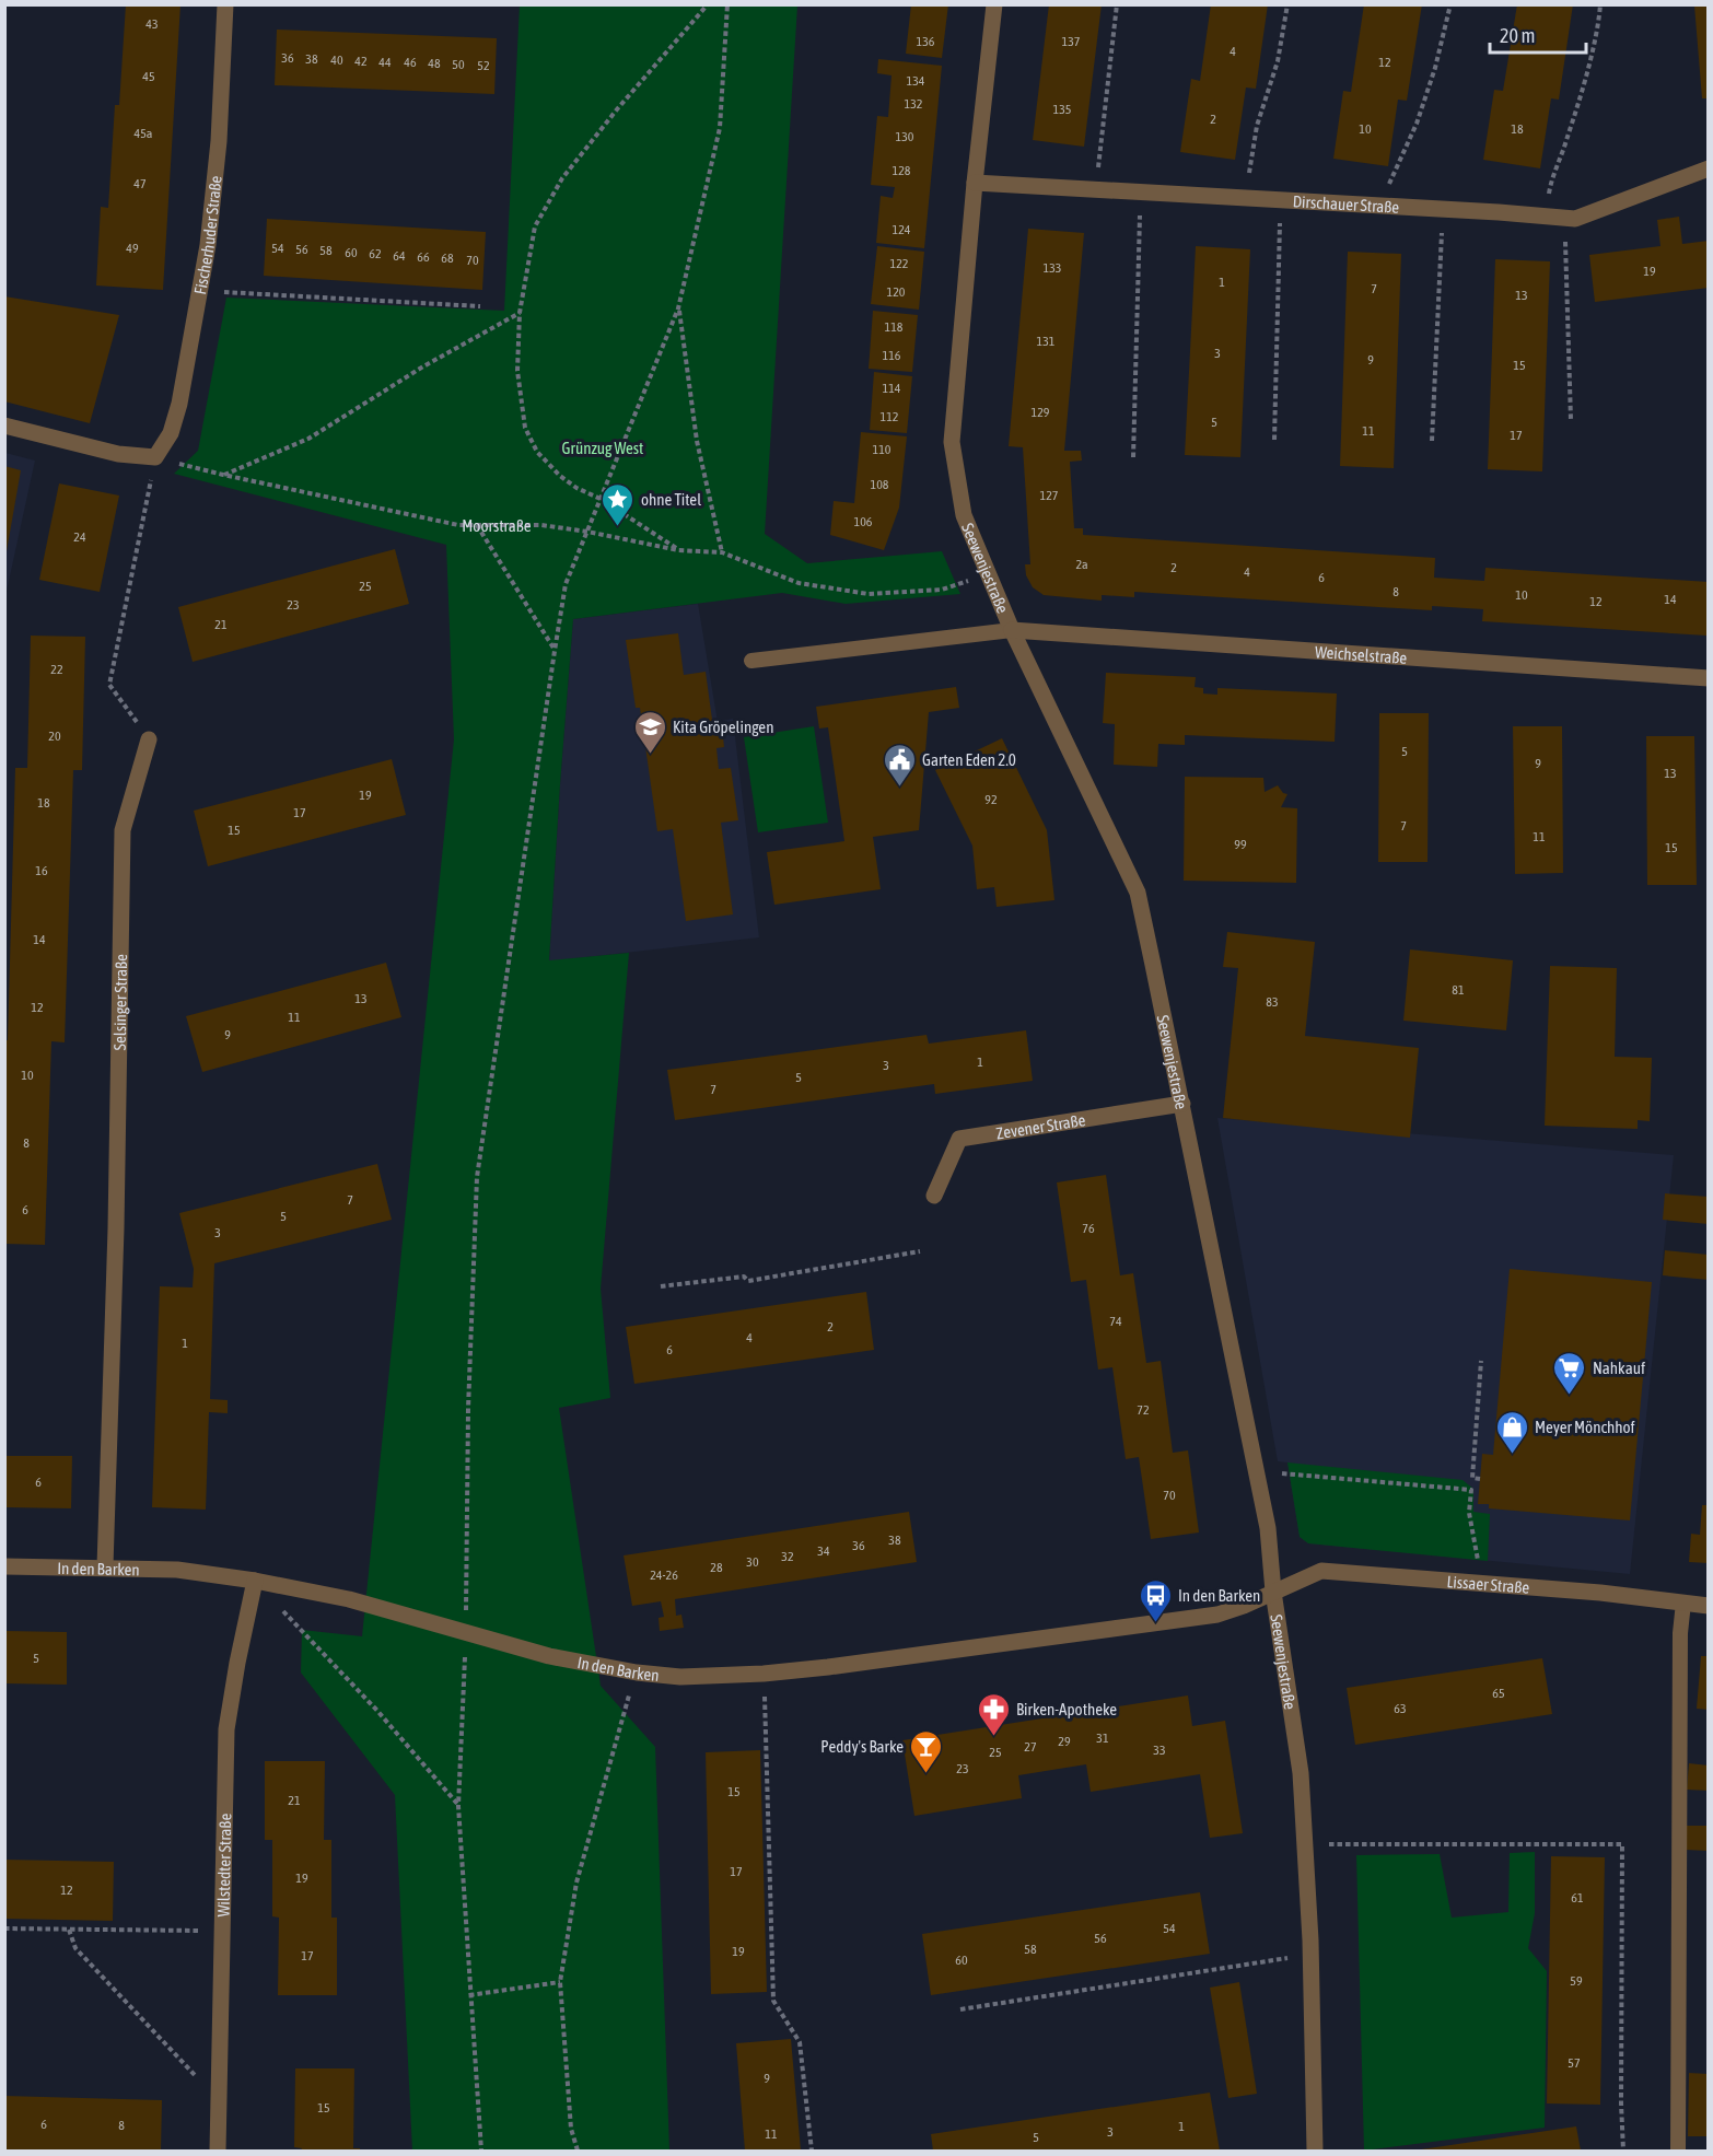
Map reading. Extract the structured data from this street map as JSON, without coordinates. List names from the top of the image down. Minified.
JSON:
{"streets":{"street":["Dirschauer Straße","Fischerhuder Straße","Seewenjestraße","Weichselstraße","Selsinger Straße","Zevener Straße","In den Barken","Lissaer Straße","Wilstedter Straße"],"path":["Moorstraße"]},"crossings":[["Dirschauer Straße","Seewenjestraße"],["Fischerhuder Straße","Moorstraße"],["Moorstraße","Seewenjestraße"],["Seewenjestraße","Weichselstraße"],["Seewenjestraße","Zevener Straße"],["Seewenjestraße","In den Barken"],["Seewenjestraße","Lissaer Straße"],["Selsinger Straße","In den Barken"],["In den Barken","Lissaer Straße"],["In den Barken","Wilstedter Straße"]],"parks":["Grünzug West"],"places":{"place":["ohne Titel"],"school or university":["Kita Gröpelingen"],"public building":["Garten Eden 2.0"],"supermarket":["Nahkauf"],"shop":["Meyer Mönchhof"],"bus stop":["In den Barken"],"pharmacy":["Birken-Apotheke"],"bar":["Peddy's Barke"]},"house_numbers":["43","136","137","4","36","38","40","42","44","46","12","48","50","52","45","134","132","135","2","10","18","45a","130","128","47","124","49","54","56","58","60","62","64","66","68","70","122","133","19","1","7","120","13","118","131","3","116","9","15","114","129","112","5","11","17","110","108","127","106","24","2a","2","4","6","25","8","10","14","12","23","21","22","20","5","9","13","19","92","18","17","7","15","11","99","15","16","14","81","13","83","12","11","9","1","3","10","5","7","8","7","6","5","76","3","74","2","4","1","6","72","6","70","38","36","34","32","30","28","24-26","5","65","63","31","29","27","33","25","23","15","21","17","19","12","61","54","56","58","19","17","60","59","57","9","15","6","8","1","3","11","5"],"scale_bar":"20 m"}
